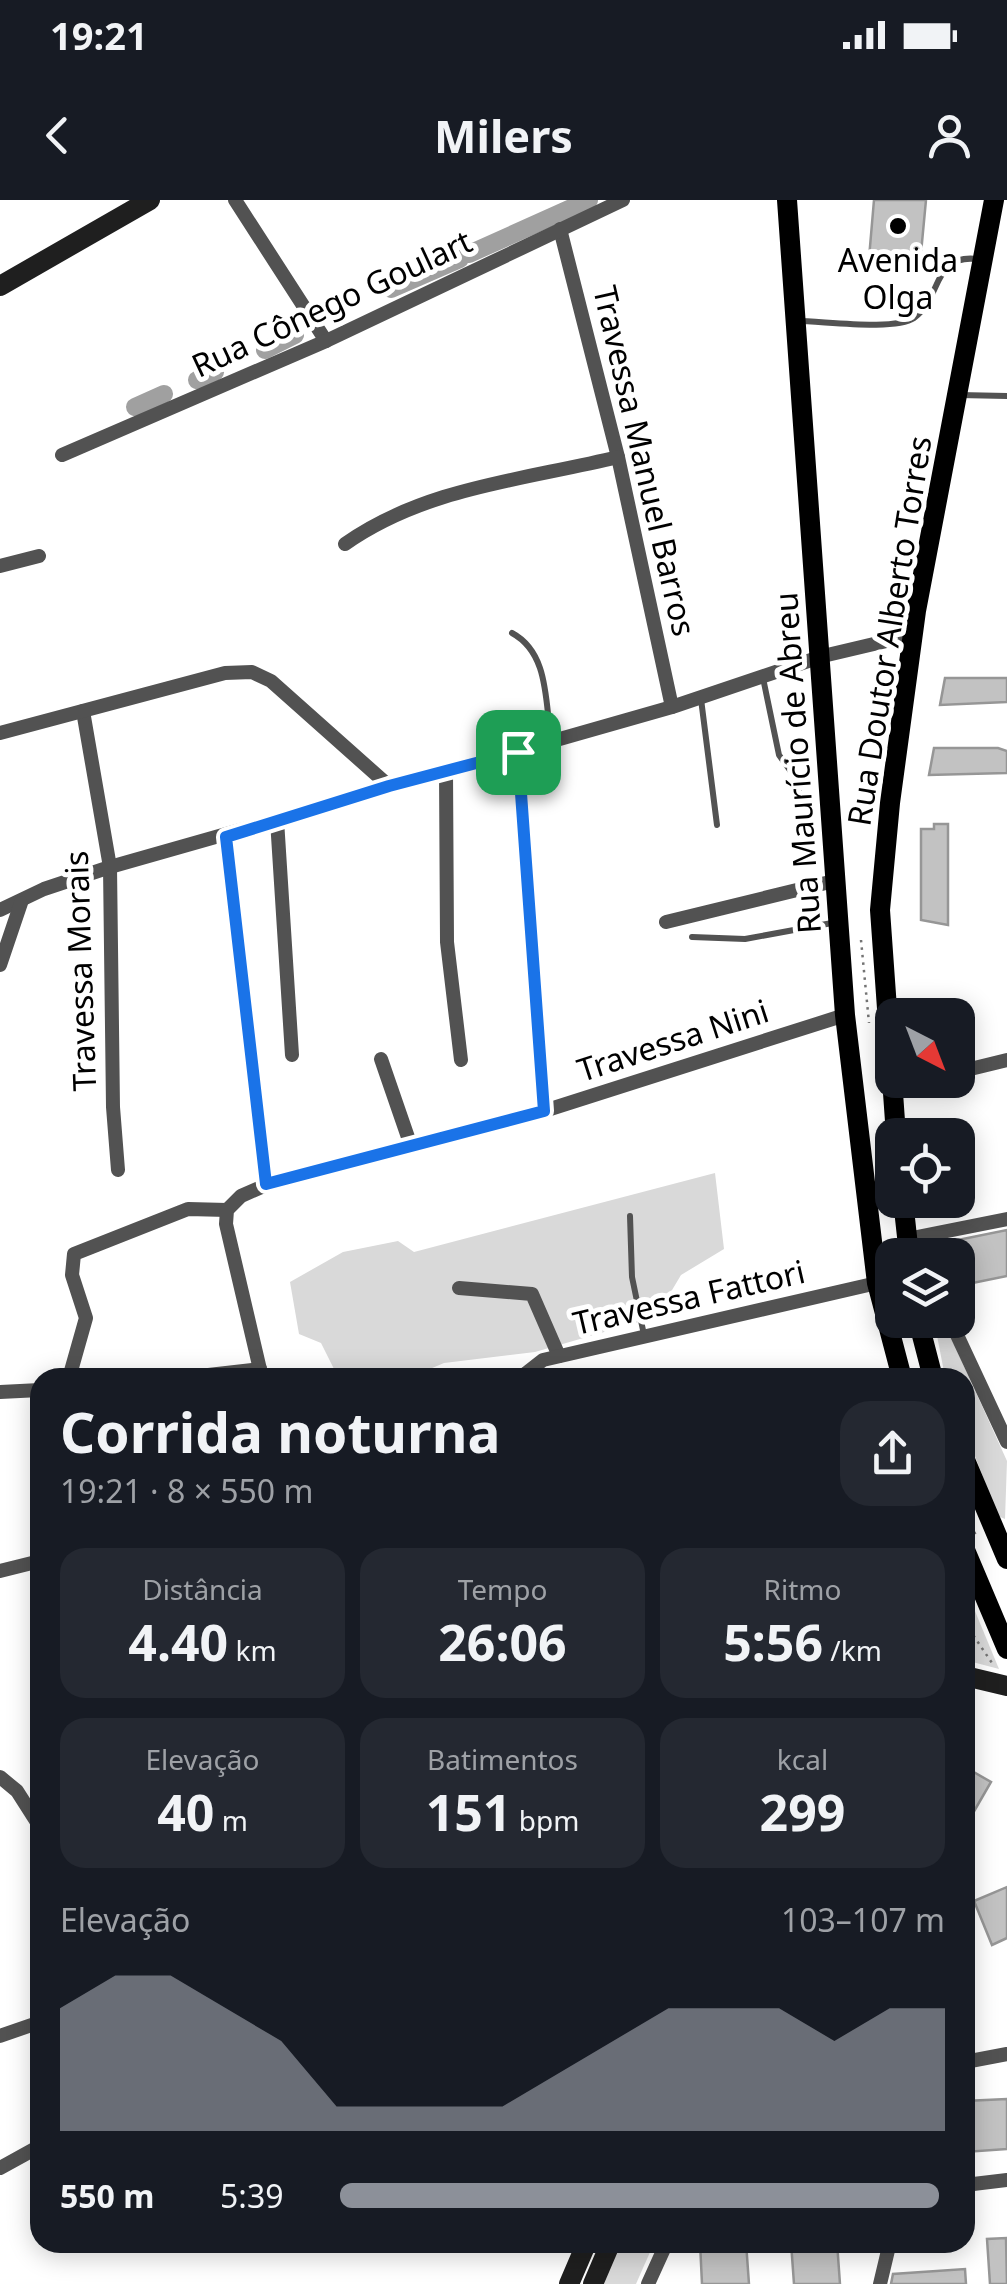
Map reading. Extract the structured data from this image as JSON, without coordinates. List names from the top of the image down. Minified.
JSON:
{"streets":{"main road":["Rua Doutor Alberto Torres","Rua Maurício de Abreu"],"street":["Rua Cônego Goulart","Travessa Manuel Barros","Travessa Morais","Travessa Nini","Travessa Fattori"]},"crossings":[["Rua Cônego Goulart","Travessa Manuel Barros"],["Rua Maurício de Abreu","Travessa Nini"]],"places":["Avenida Olga"],"north":"bottom right","page":{"status":"19:21","header":"Milers","heading":["Corrida noturna","19:21 · 8 × 550 m"],"stats":[["Distância","4.40 km"],["Tempo","26:06"],["Ritmo","5:56 /km"],["Elevação","40 m"],["Batimentos","151 bpm"],["kcal","299"]],"chart":["Elevação","103–107 m"],"list":[{"name":"550 m","note":"5:39"}]}}
